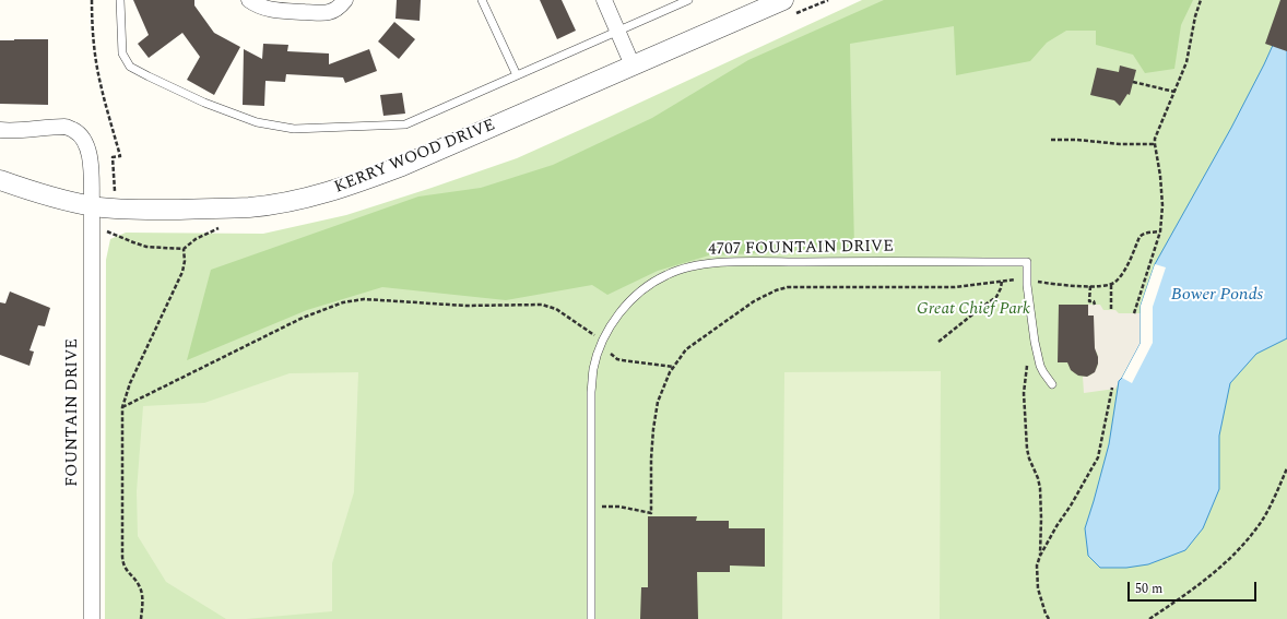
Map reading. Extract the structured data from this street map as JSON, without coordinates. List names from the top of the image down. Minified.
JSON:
{"streets":{"street":["KERRY WOOD DRIVE","FOUNTAIN DRIVE"],"lane":["4707 FOUNTAIN DRIVE"]},"crossings":[["KERRY WOOD DRIVE","FOUNTAIN DRIVE"]],"water":["Bower Ponds"],"parks":["Great Chief Park"],"scale_bar":"50 m"}
